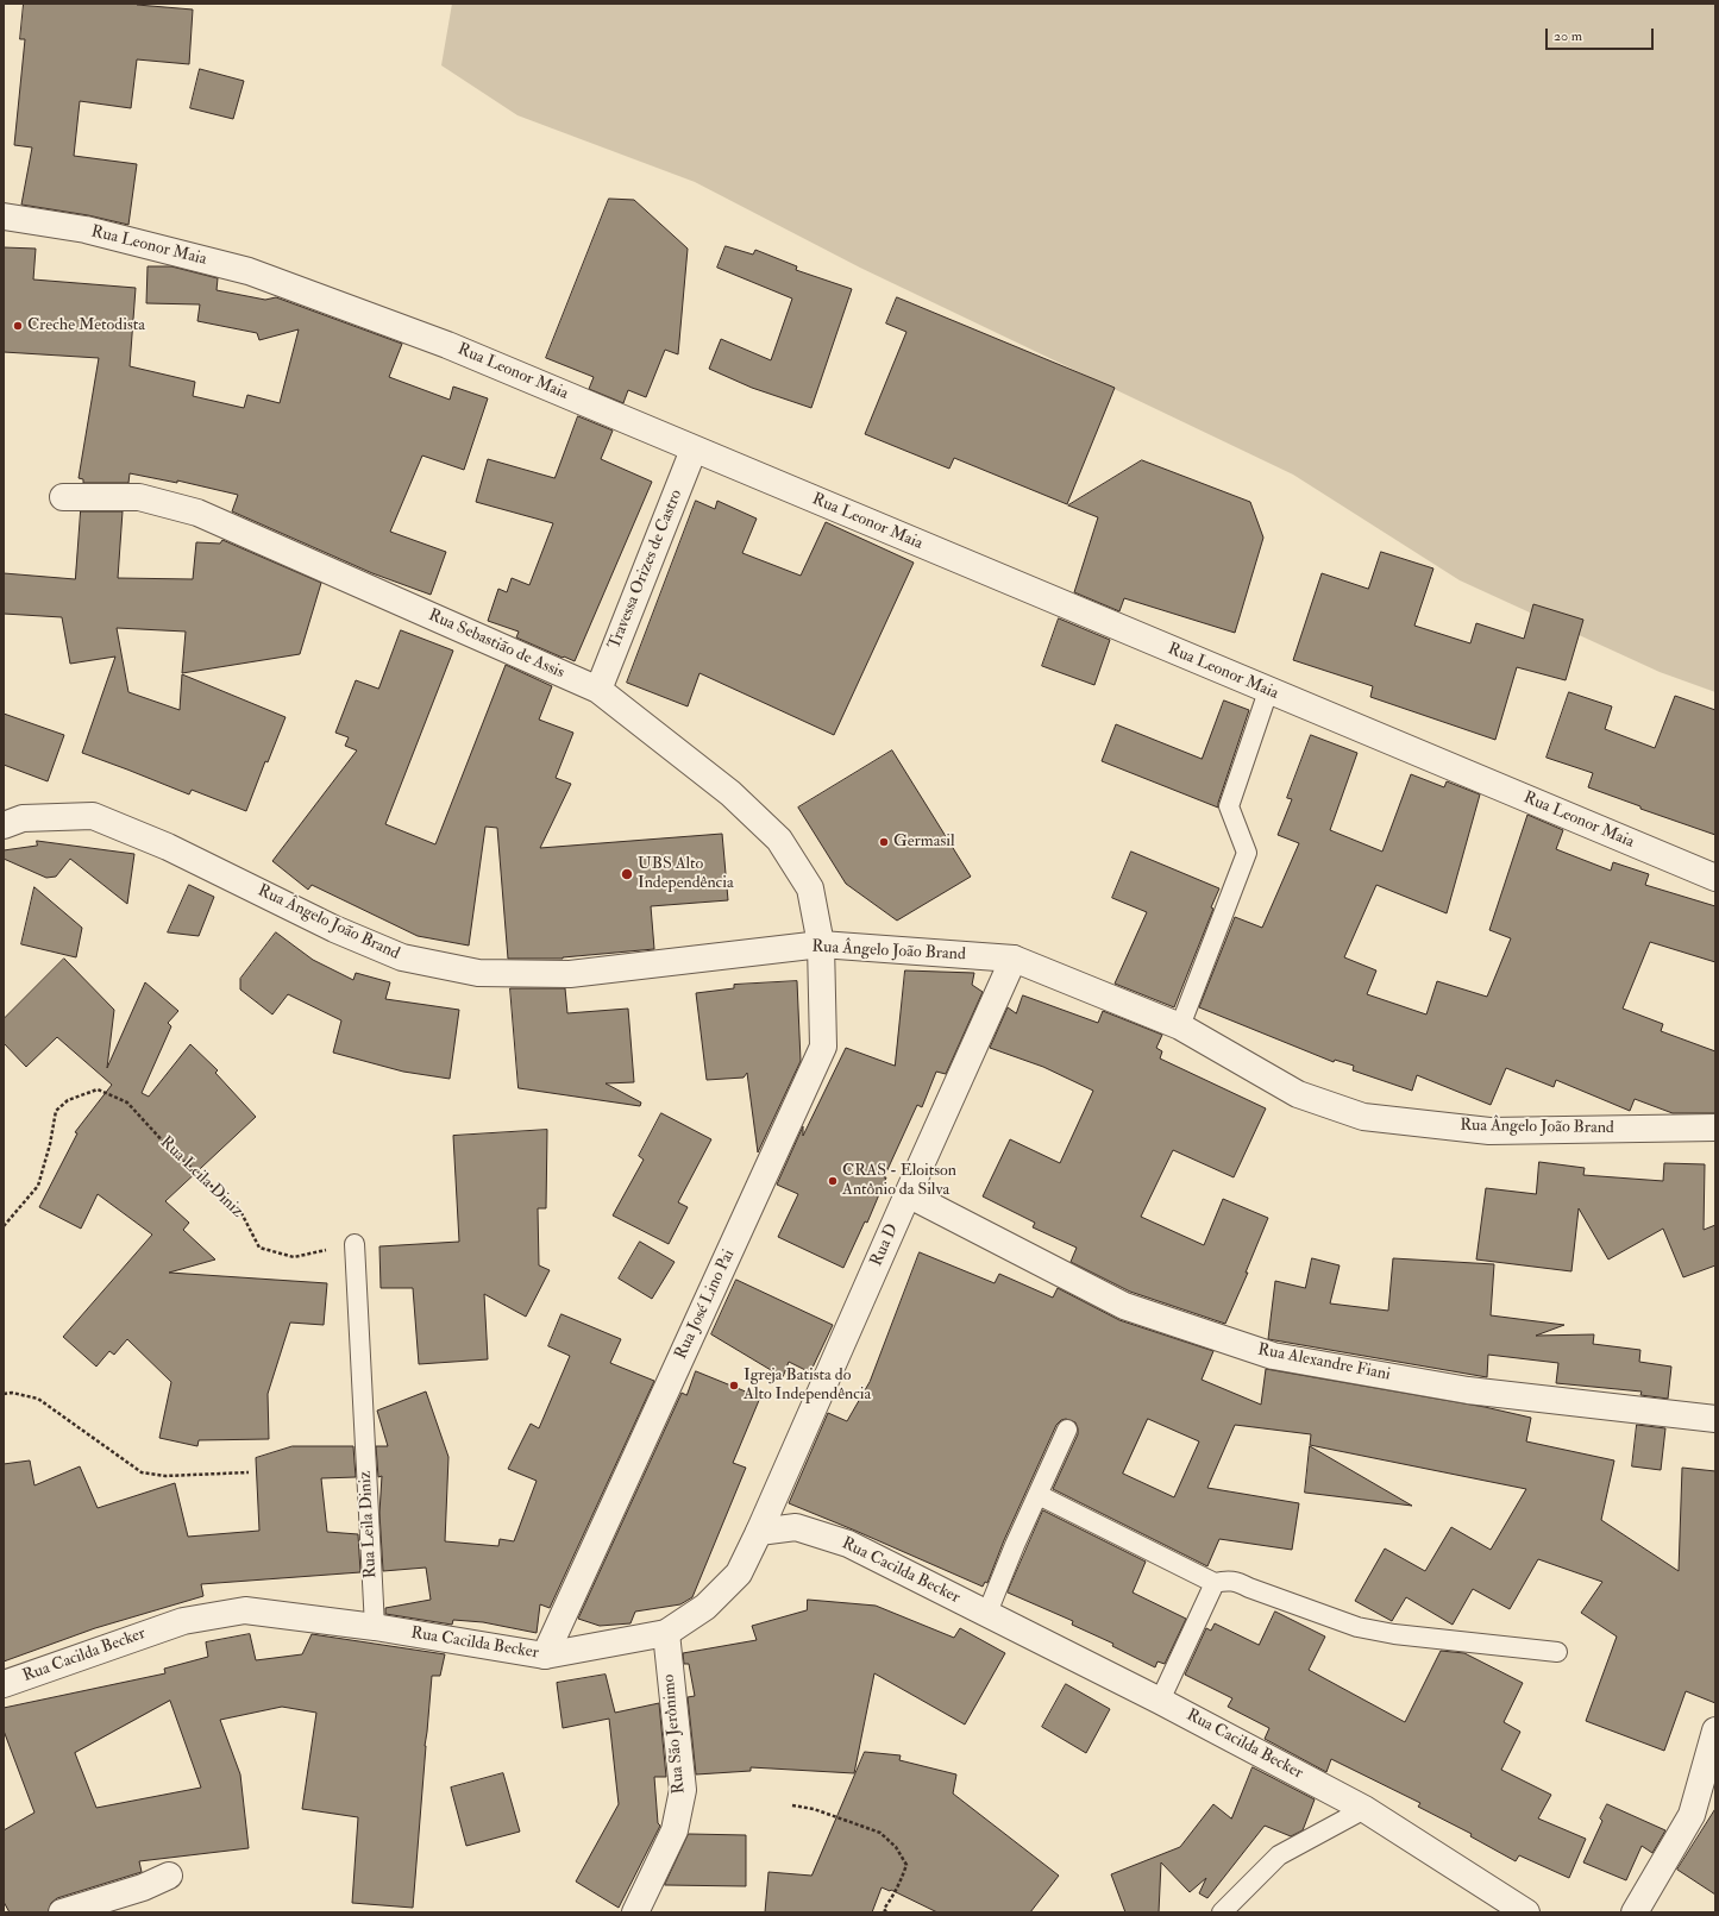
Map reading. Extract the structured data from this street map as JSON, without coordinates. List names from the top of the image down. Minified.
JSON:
{"streets":{"street":["Rua Leonor Maia","Travessa Orizes de Castro","Rua Sebastião de Assis","Rua Ângelo João Brand","Rua D","Rua José Lino Pai","Rua Alexandre Fiani","Rua Cacilda Becker","Rua São Jerônimo"],"lane":["Rua Leila Diniz"]},"crossings":[["Rua Leonor Maia","Travessa Orizes de Castro"],["Travessa Orizes de Castro","Rua Sebastião de Assis"],["Rua Sebastião de Assis","Rua Ângelo João Brand"],["Rua Sebastião de Assis","Rua José Lino Pai"],["Rua Ângelo João Brand","Rua D"],["Rua Ângelo João Brand","Rua José Lino Pai"],["Rua Leila Diniz","Rua Cacilda Becker"],["Rua D","Rua Alexandre Fiani"],["Rua D","Rua Cacilda Becker"],["Rua José Lino Pai","Rua Cacilda Becker"],["Rua Cacilda Becker","Rua São Jerônimo"]],"places":["Creche Metodista","Germasil","UBS Alto Independência","CRAS - Eloitson Antônio da Silva","Igreja Batista do Alto Independência"],"scale_bar":"20 m"}
